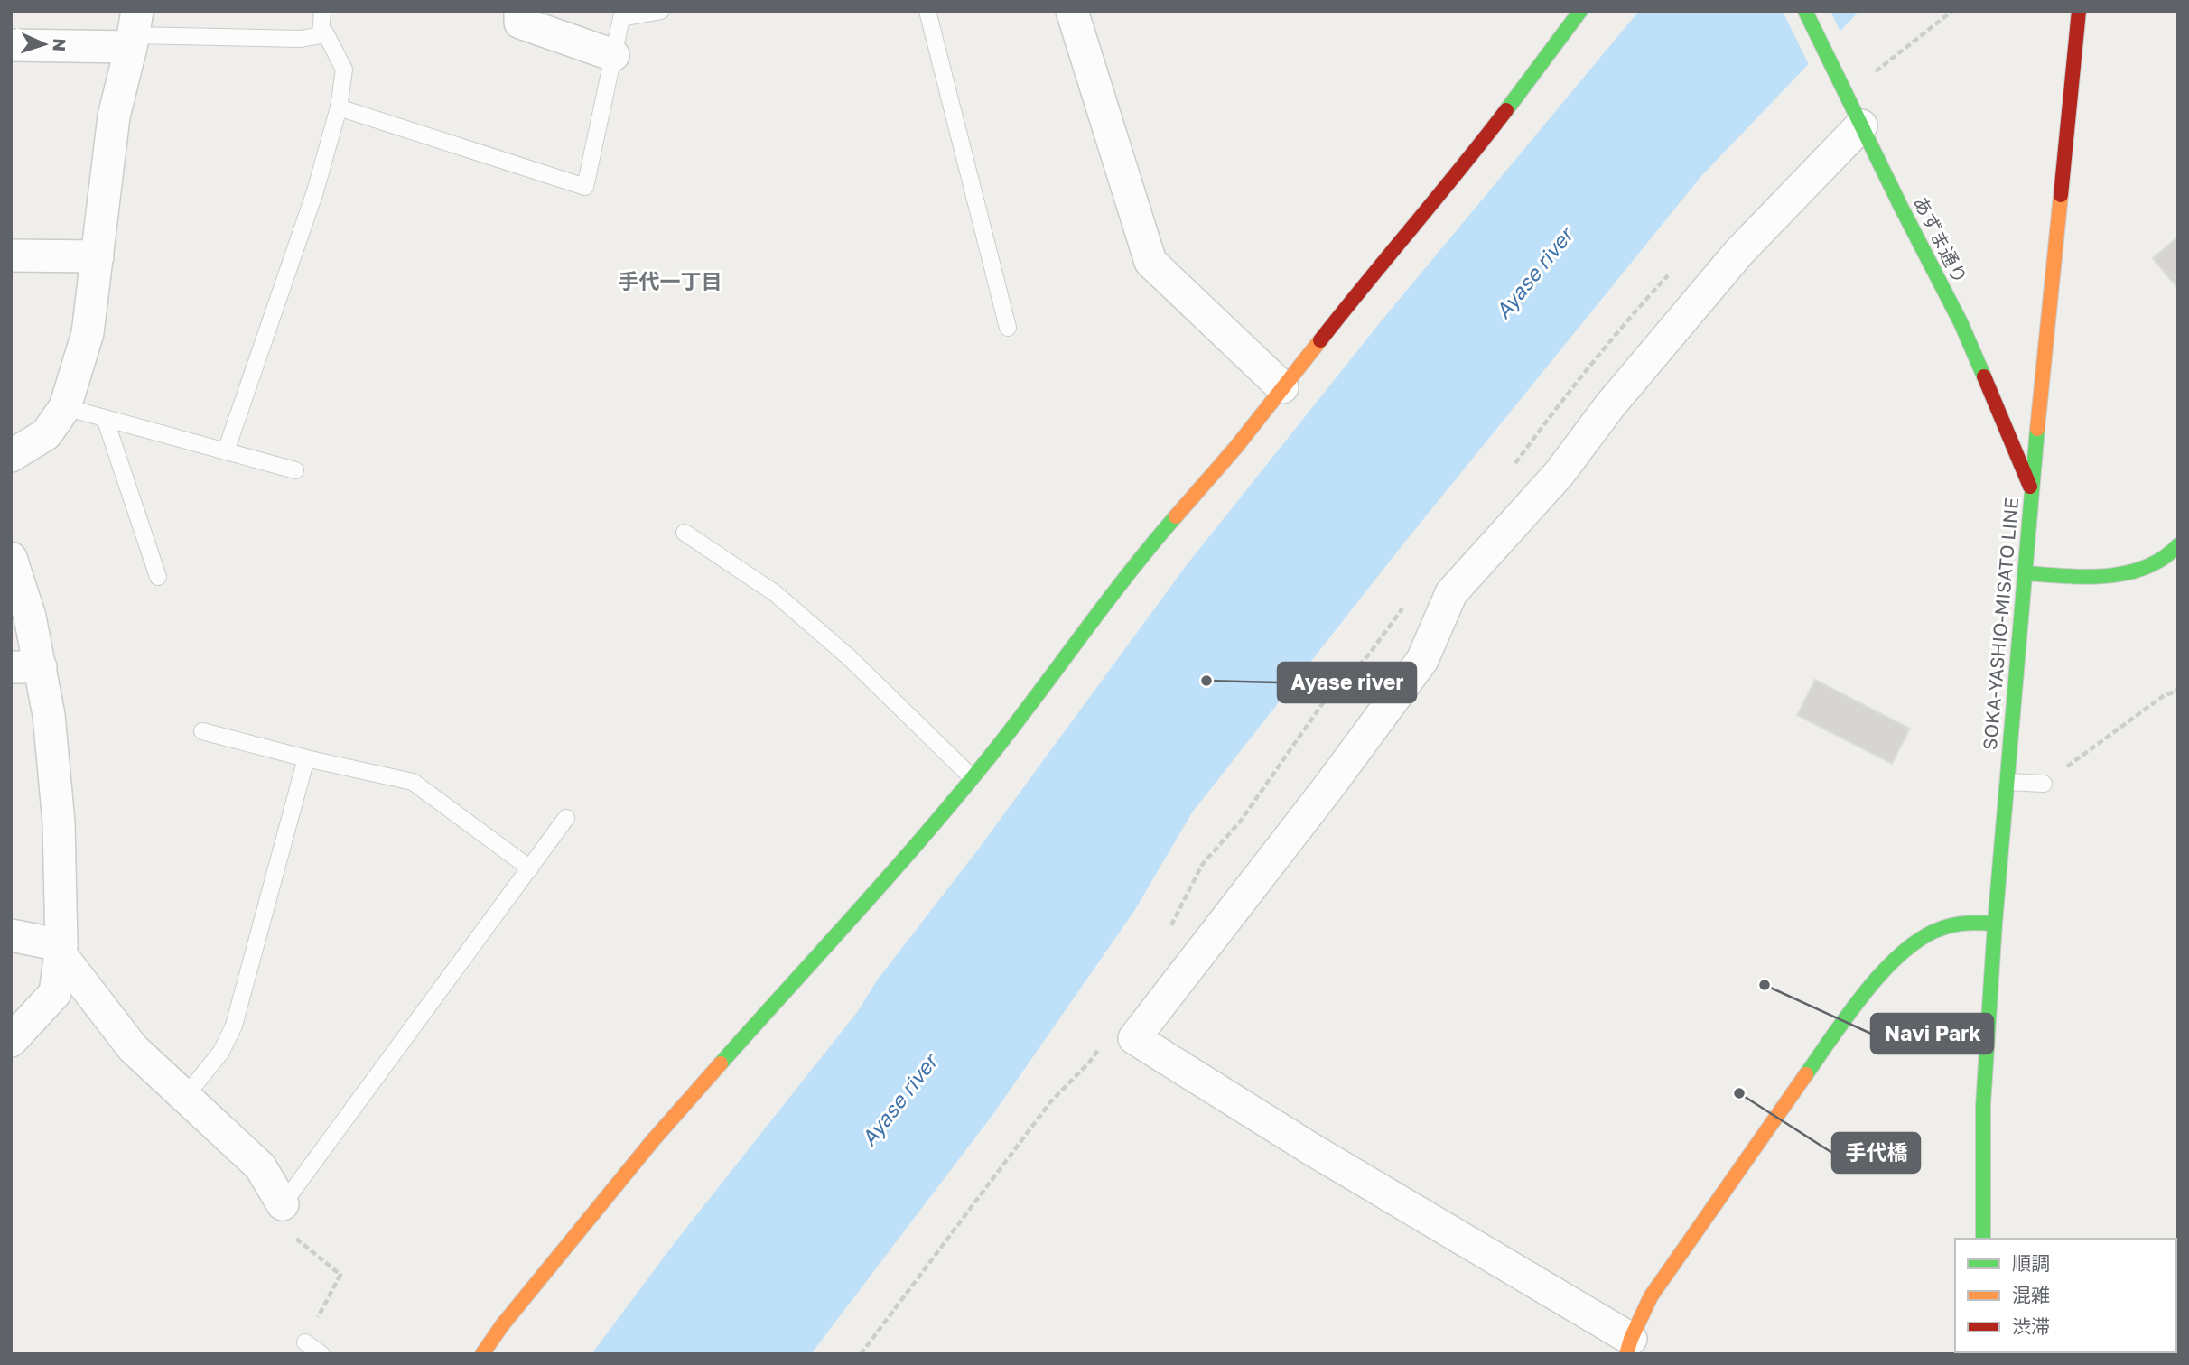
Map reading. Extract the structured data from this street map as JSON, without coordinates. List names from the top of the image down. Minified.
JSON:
{"streets":{"street":["あずま通り","SOKA-YASHIO-MISATO LINE"]},"crossings":[["あずま通り","SOKA-YASHIO-MISATO LINE"]],"districts":["手代一丁目"],"water":["Ayase river"],"places":["Ayase river","Navi Park","手代橋"],"legend":["順調","混雑","渋滞"],"north":"right"}
